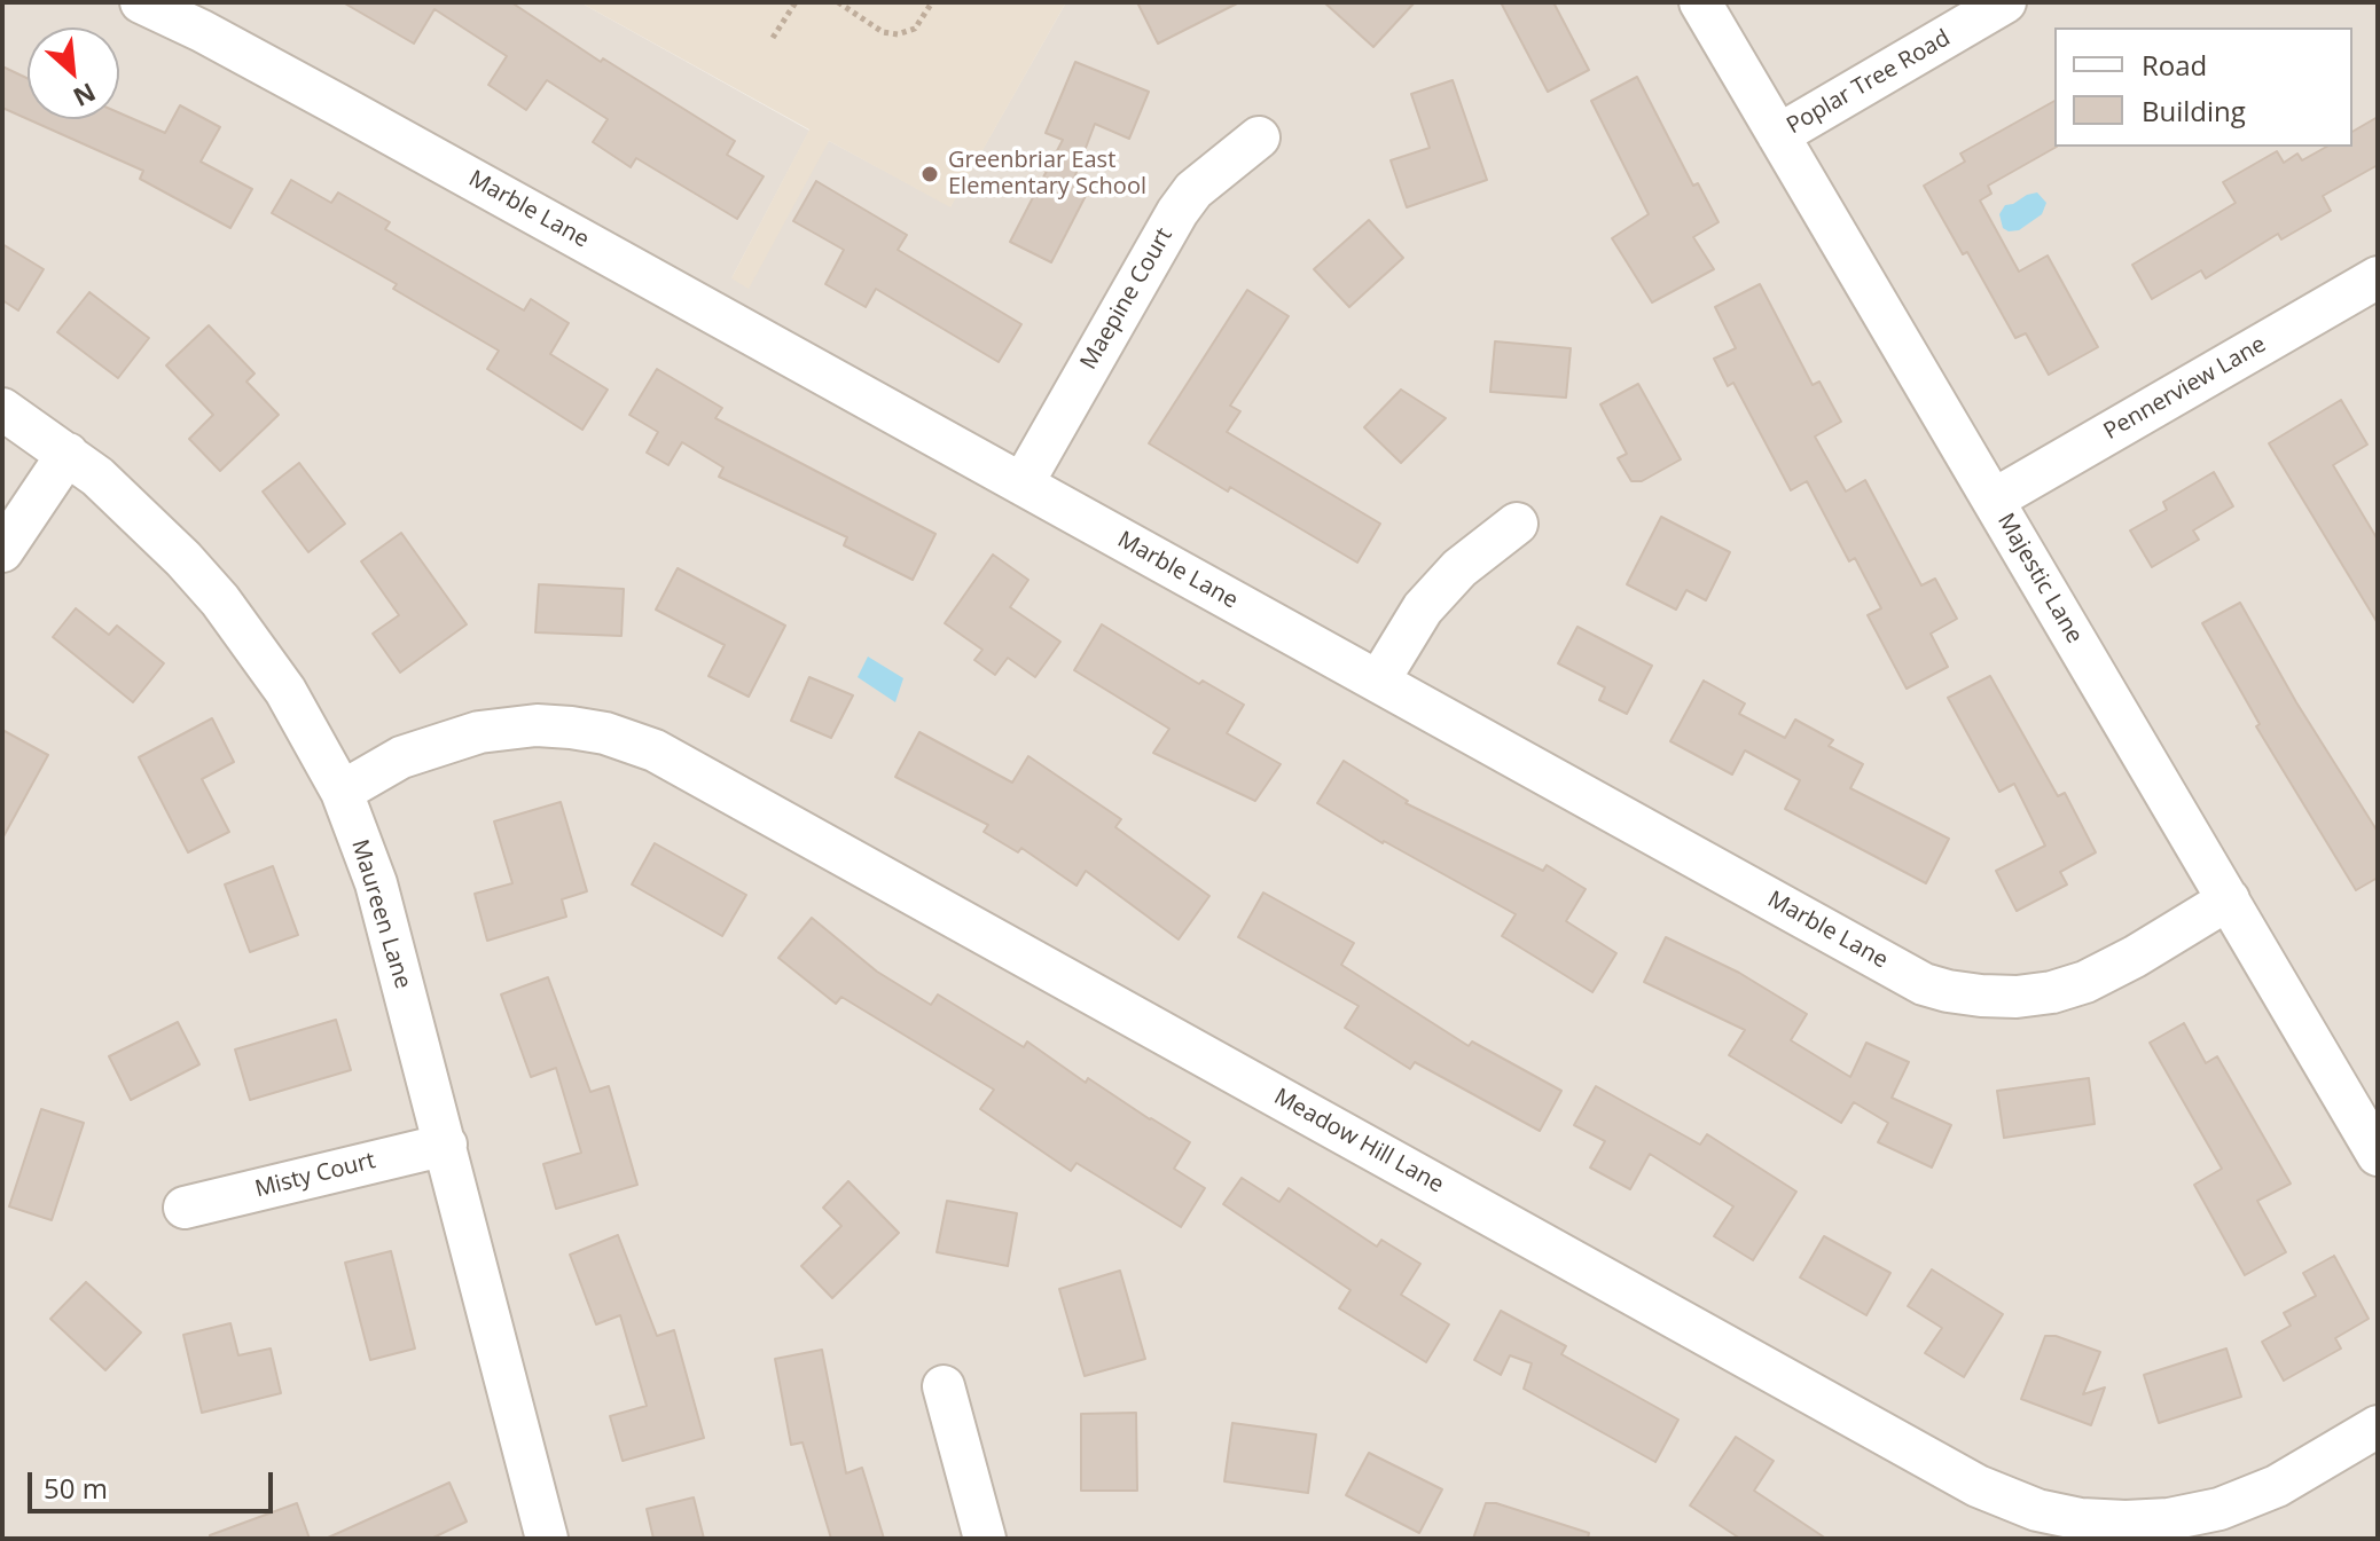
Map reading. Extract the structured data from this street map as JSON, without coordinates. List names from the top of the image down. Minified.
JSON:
{"streets":{"street":["Poplar Tree Road","Marble Lane","Maepine Court","Pennerview Lane","Majestic Lane","Maureen Lane","Meadow Hill Lane","Misty Court"]},"crossings":[["Poplar Tree Road","Majestic Lane"],["Marble Lane","Maepine Court"],["Marble Lane","Majestic Lane"],["Pennerview Lane","Majestic Lane"],["Maureen Lane","Meadow Hill Lane"],["Maureen Lane","Misty Court"]],"places":["Greenbriar East Elementary School"],"legend":["Road","Building"],"scale_bar":"50 m","north":"bottom right"}
